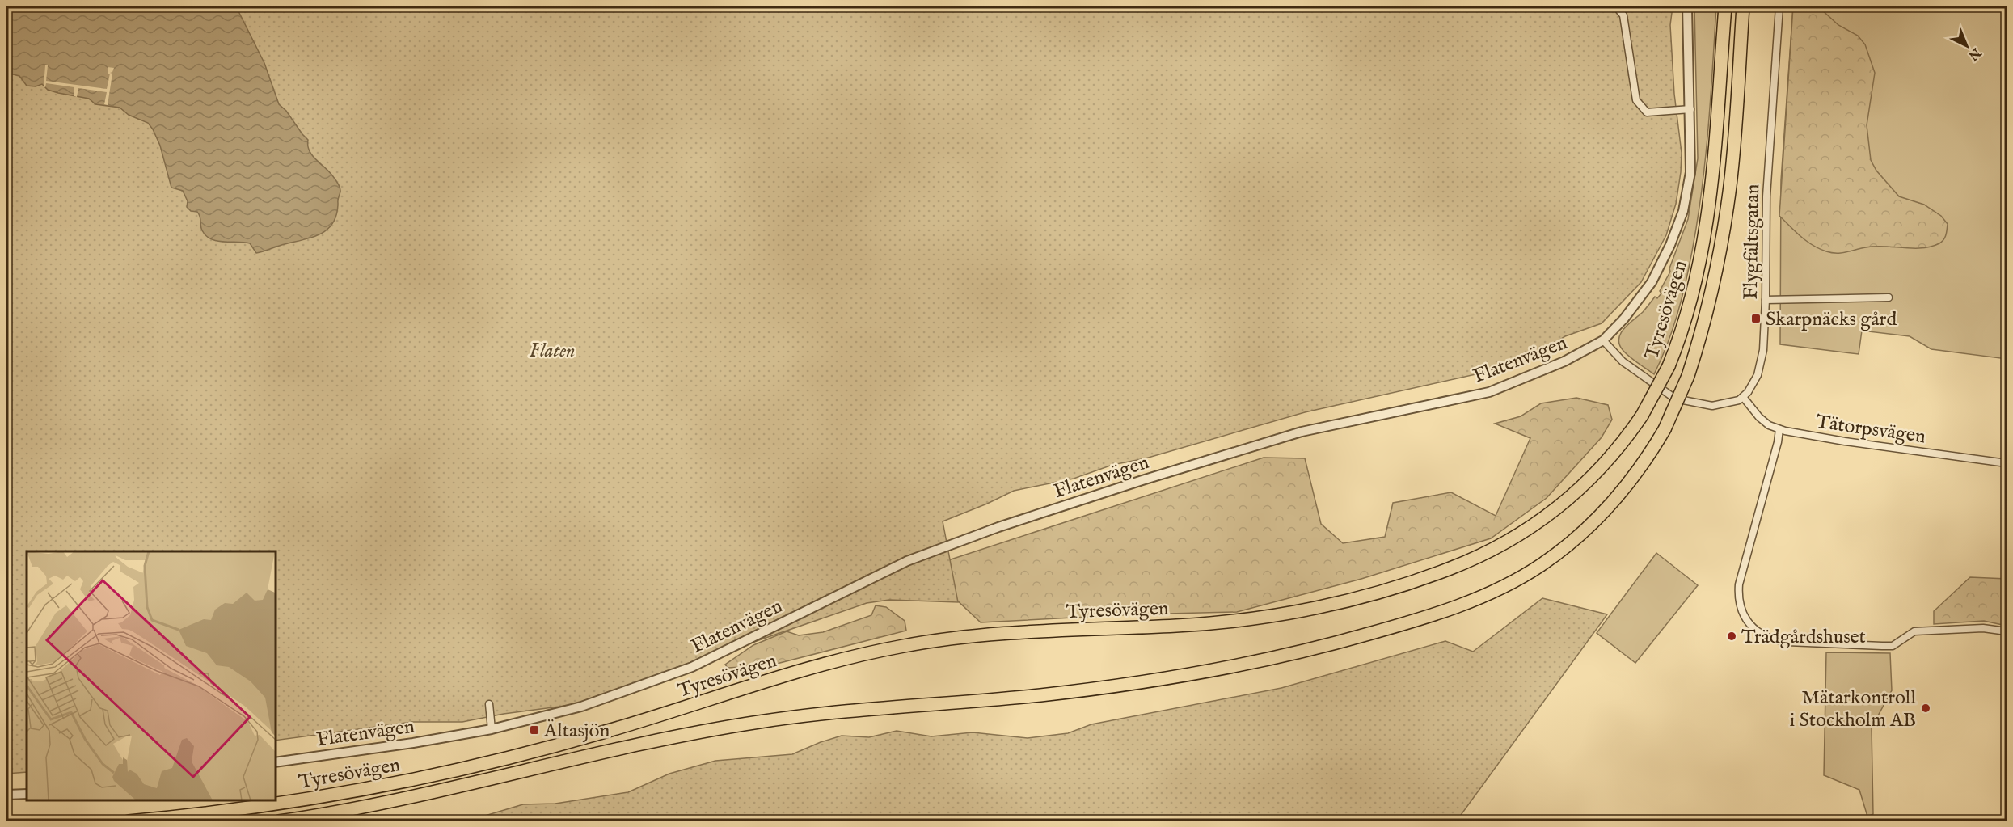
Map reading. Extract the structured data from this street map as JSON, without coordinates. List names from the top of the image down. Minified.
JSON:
{"streets":{"highway":["Tyresövägen"],"street":["Flygfältsgatan","Flatenvägen","Tätorpsvägen"]},"crossings":[["Flygfältsgatan","Tätorpsvägen"]],"parks":["Flaten"],"places":{"transit":["Skarpnäcks gård","Ältasjön"],"other":["Trädgårdshuset","Mätarkontroll i Stockholm AB"]},"north":"bottom right"}
